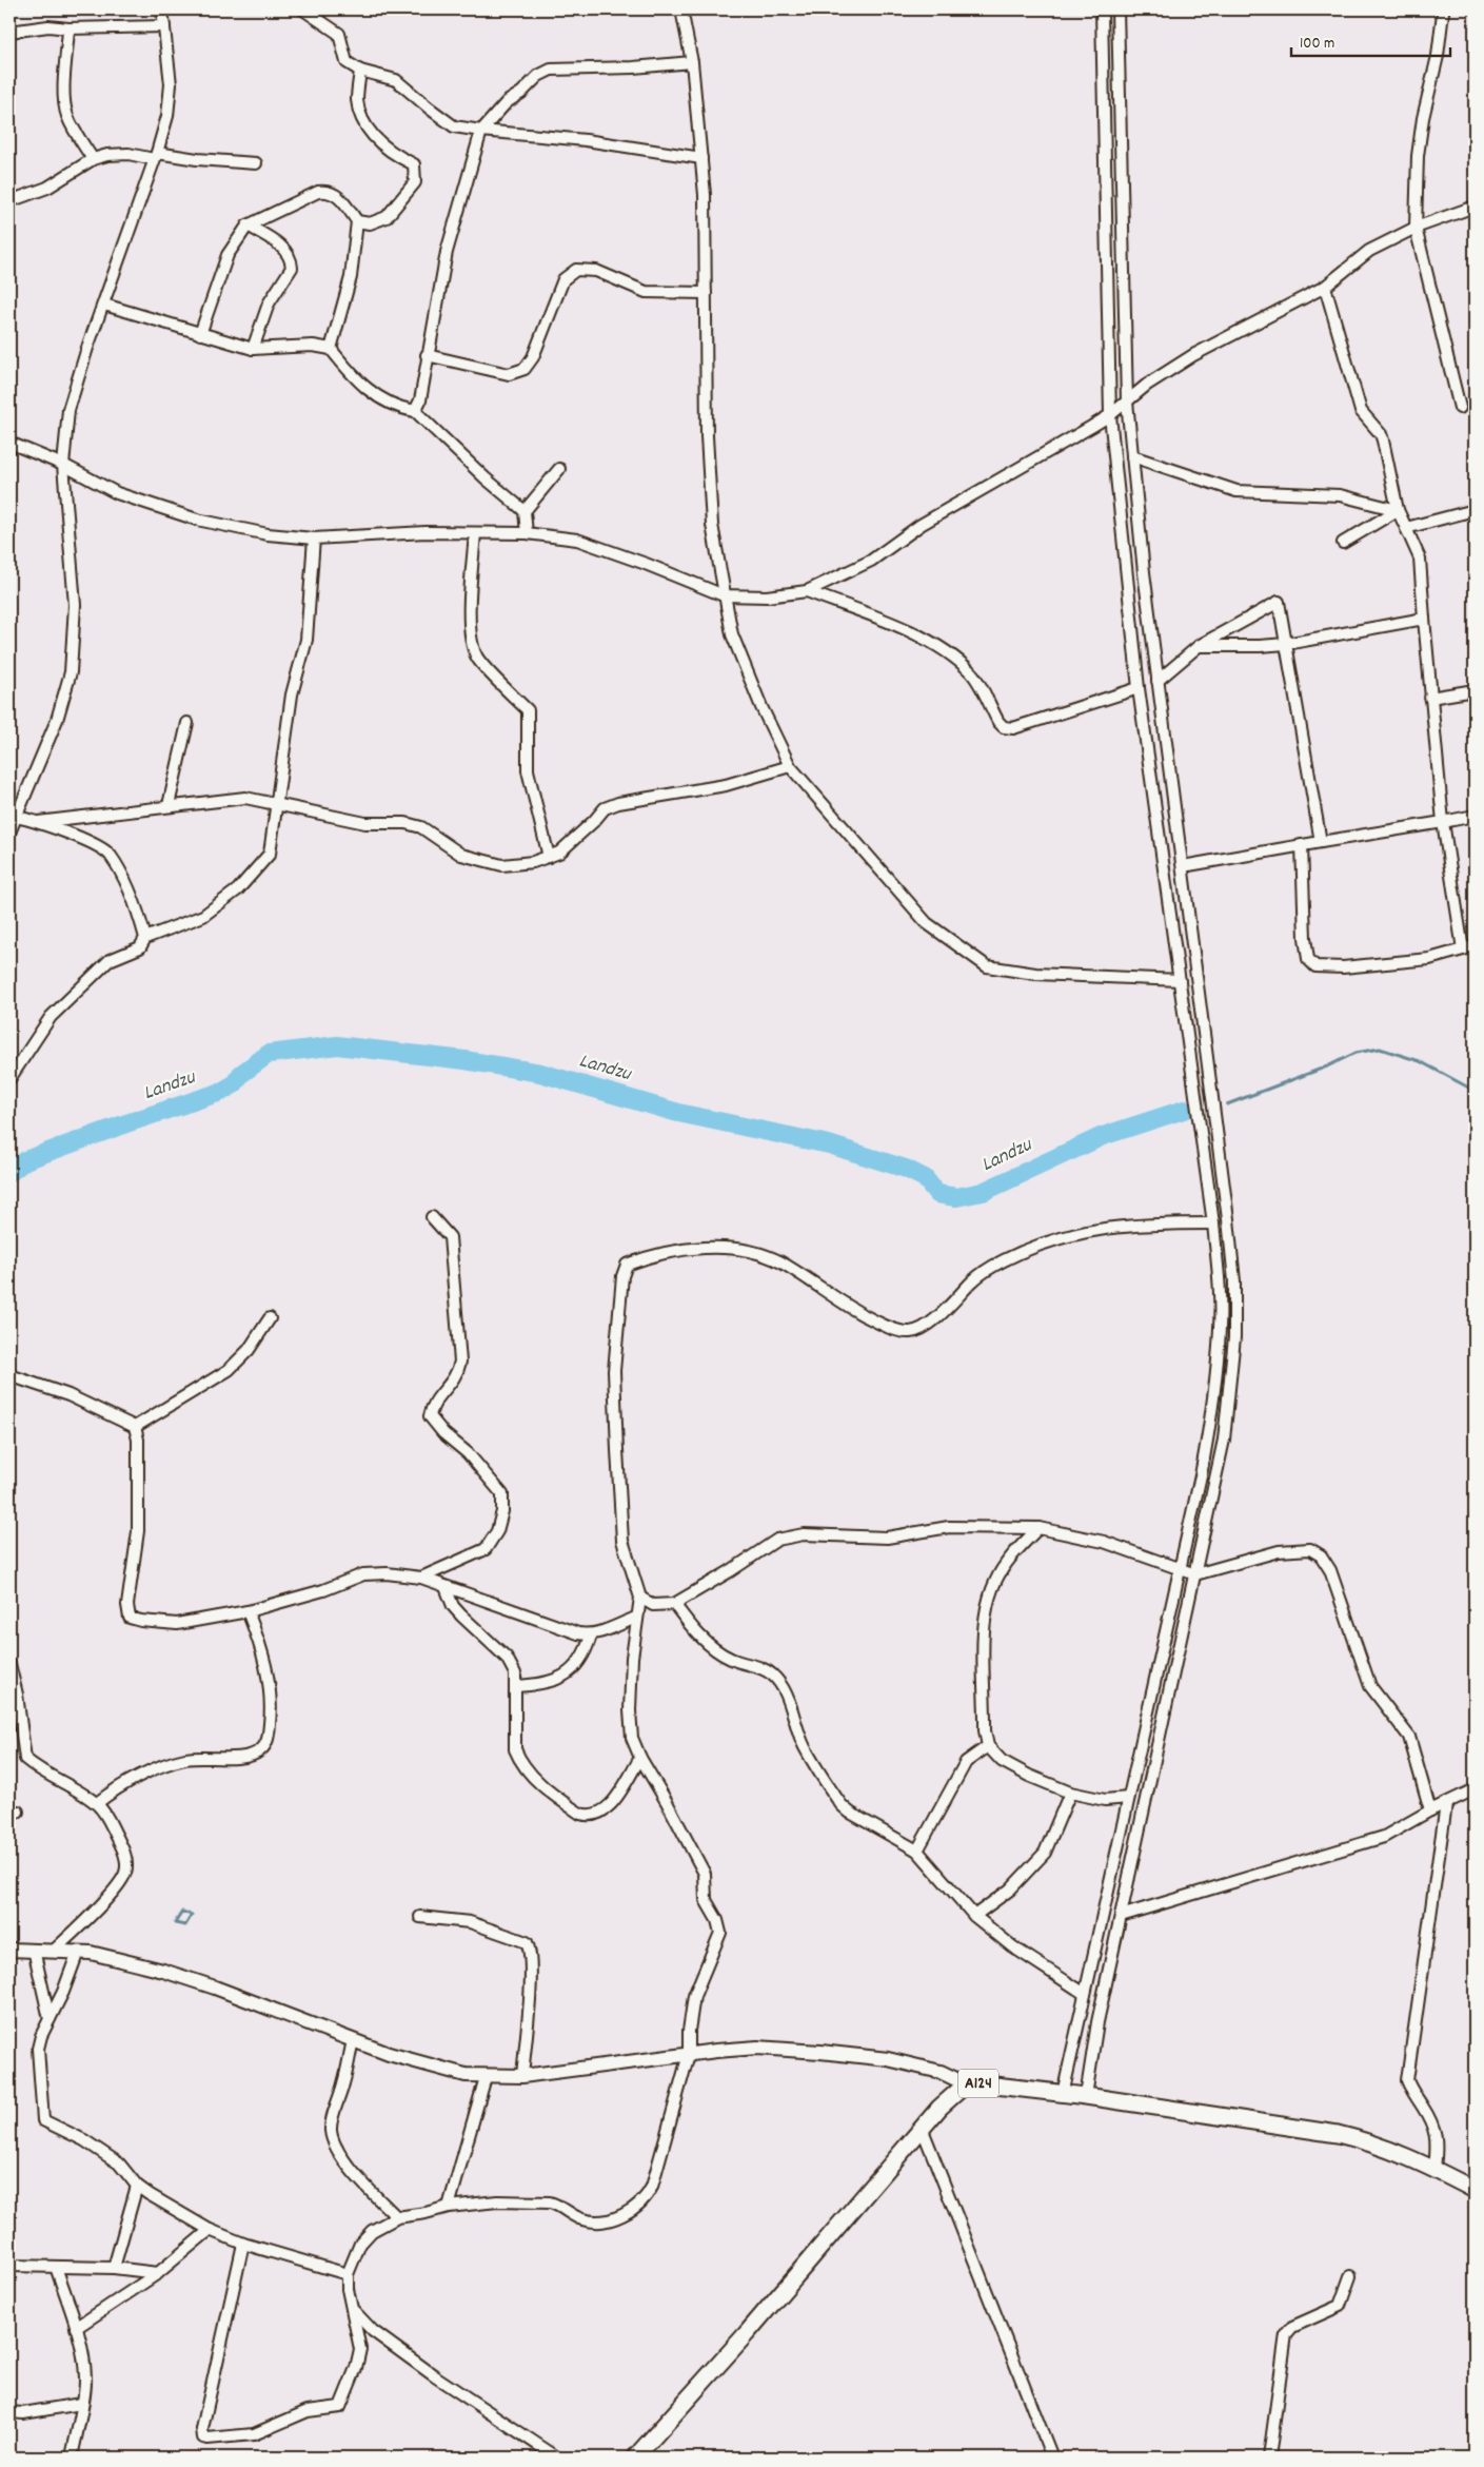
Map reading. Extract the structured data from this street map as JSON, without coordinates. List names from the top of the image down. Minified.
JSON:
{"streets":{"highway":["A124"]},"water":["Landzu"],"scale_bar":"100 m"}
